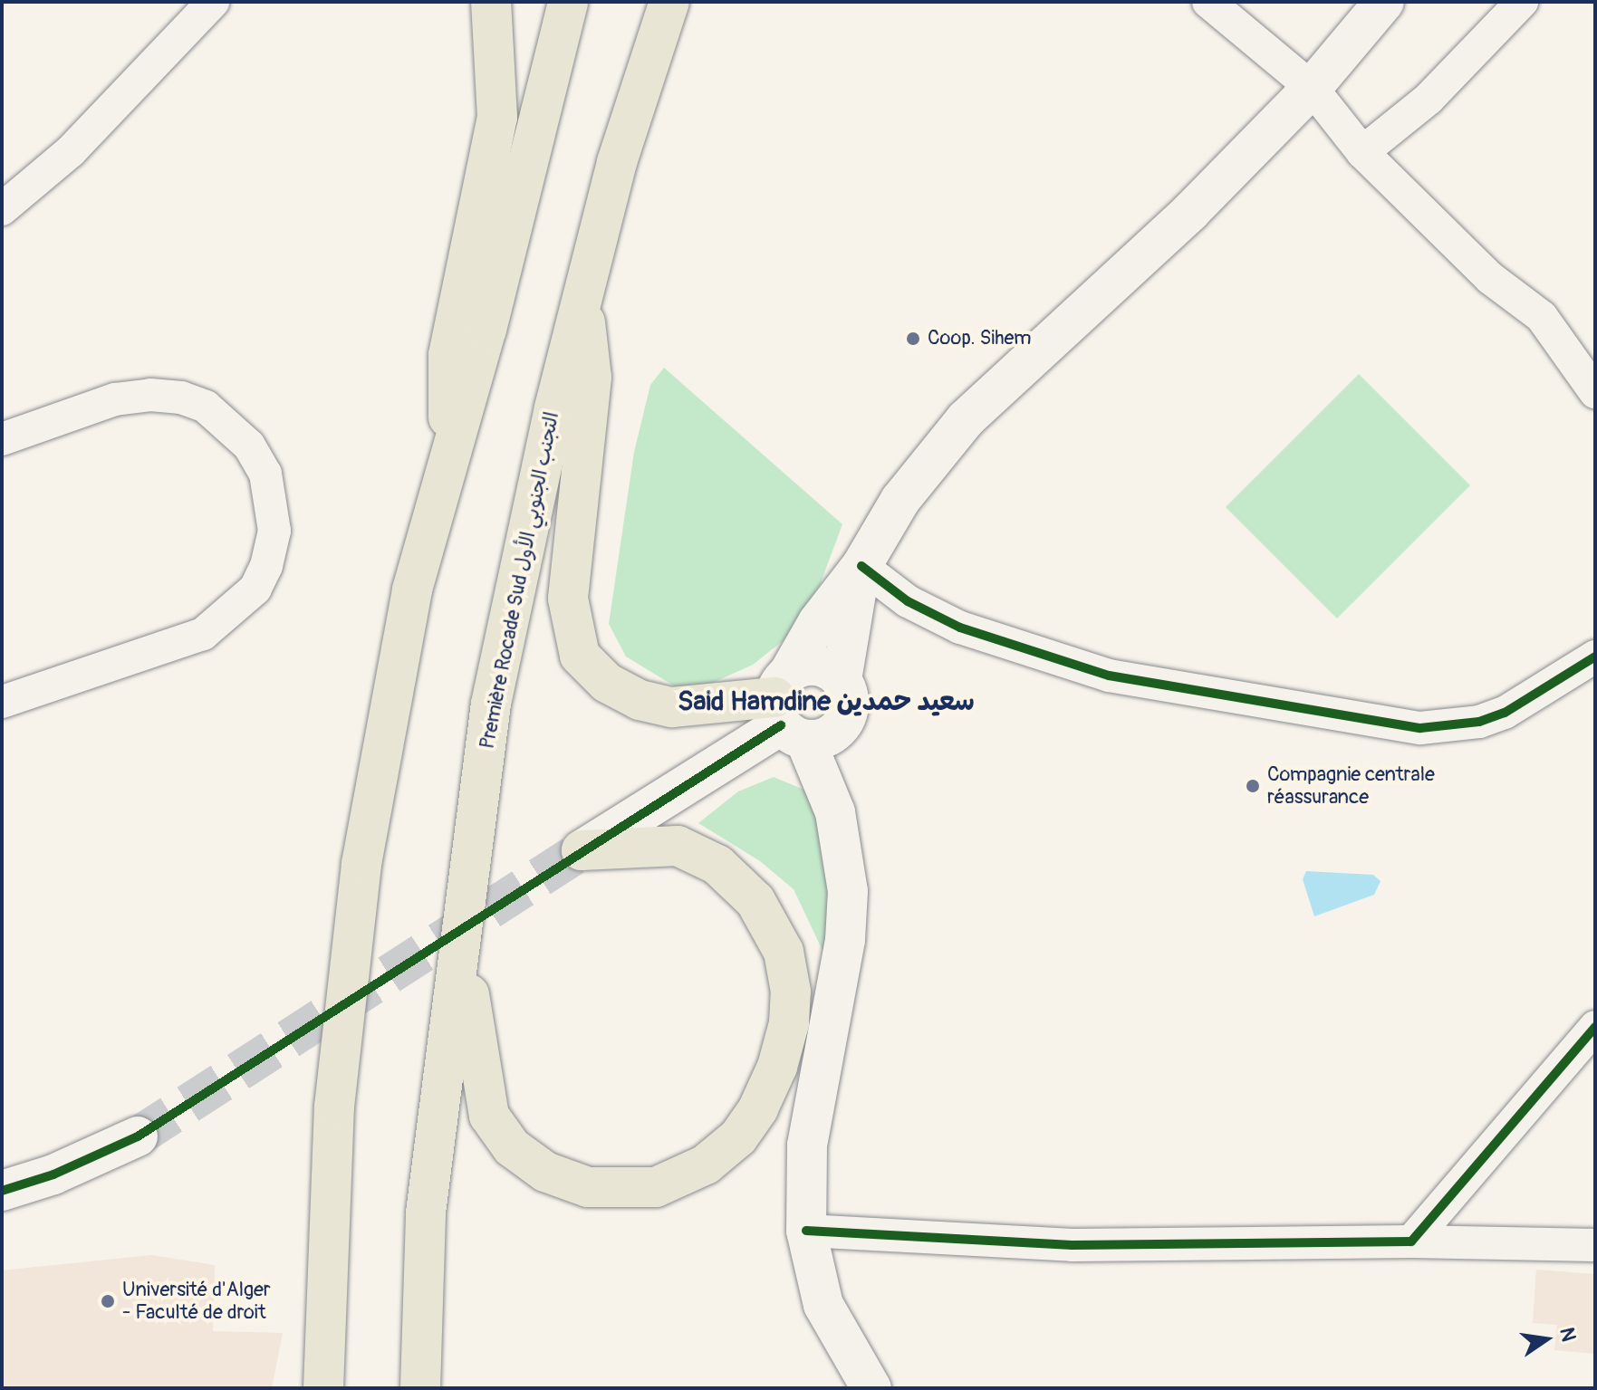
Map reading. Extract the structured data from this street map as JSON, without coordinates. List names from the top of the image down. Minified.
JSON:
{"streets":{"highway":["Première Rocade Sud التجنب الجنوبي الأول"]},"districts":["Said Hamdine سعيد حمدين"],"places":["Coop. Sihem","Compagnie centrale réassurance","Université d'Alger - Faculté de droit"],"north":"right"}
